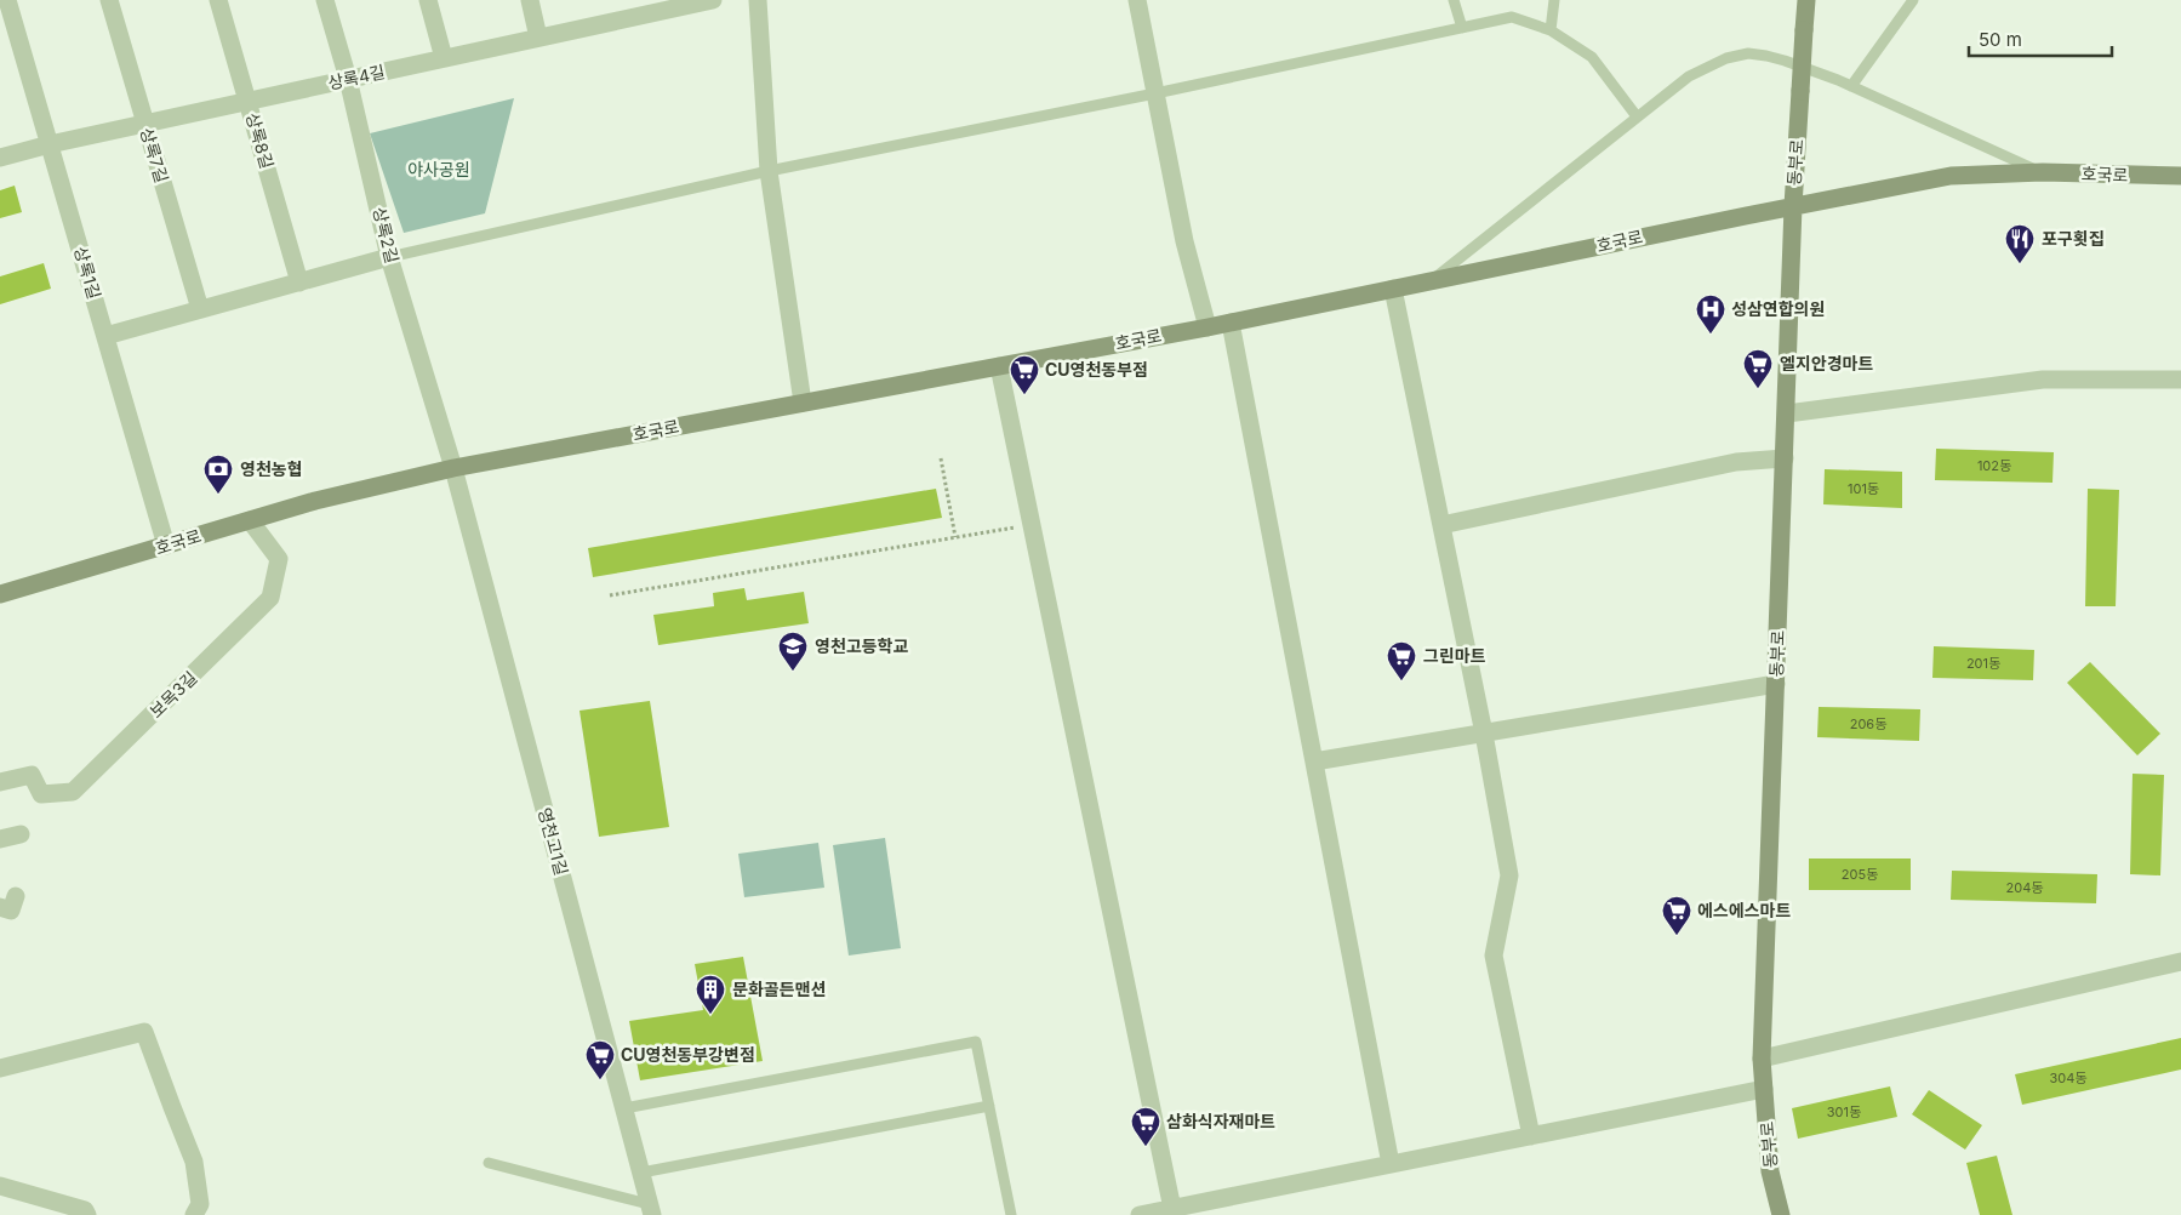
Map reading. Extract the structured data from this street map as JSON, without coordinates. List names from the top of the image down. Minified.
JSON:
{"streets":{"main road":["동부로","호국로"],"street":["상록4길","상록8길","상록7길","상록2길","상록1길","보목3길","영천고1길"]},"crossings":[["상록4길","상록8길"],["상록4길","상록7길"],["상록4길","상록2길"],["상록4길","상록1길"],["동부로","호국로"],["호국로","상록2길"],["호국로","상록1길"],["호국로","보목3길"],["호국로","영천고1길"],["상록2길","영천고1길"]],"parks":["야사공원"],"places":{"restaurant":["포구횟집"],"hospital":["성삼연합의원"],"supermarket":["엘지안경마트","CU영천동부점","그린마트","에스에스마트","CU영천동부강변점","삼화식자재마트"],"bank":["영천농협"],"school or university":["영천고등학교"],"building":["문화골든맨션"]},"house_numbers":["102동","101동","201동","206동","205동","204동","304동","301동"],"scale_bar":"50 m"}
